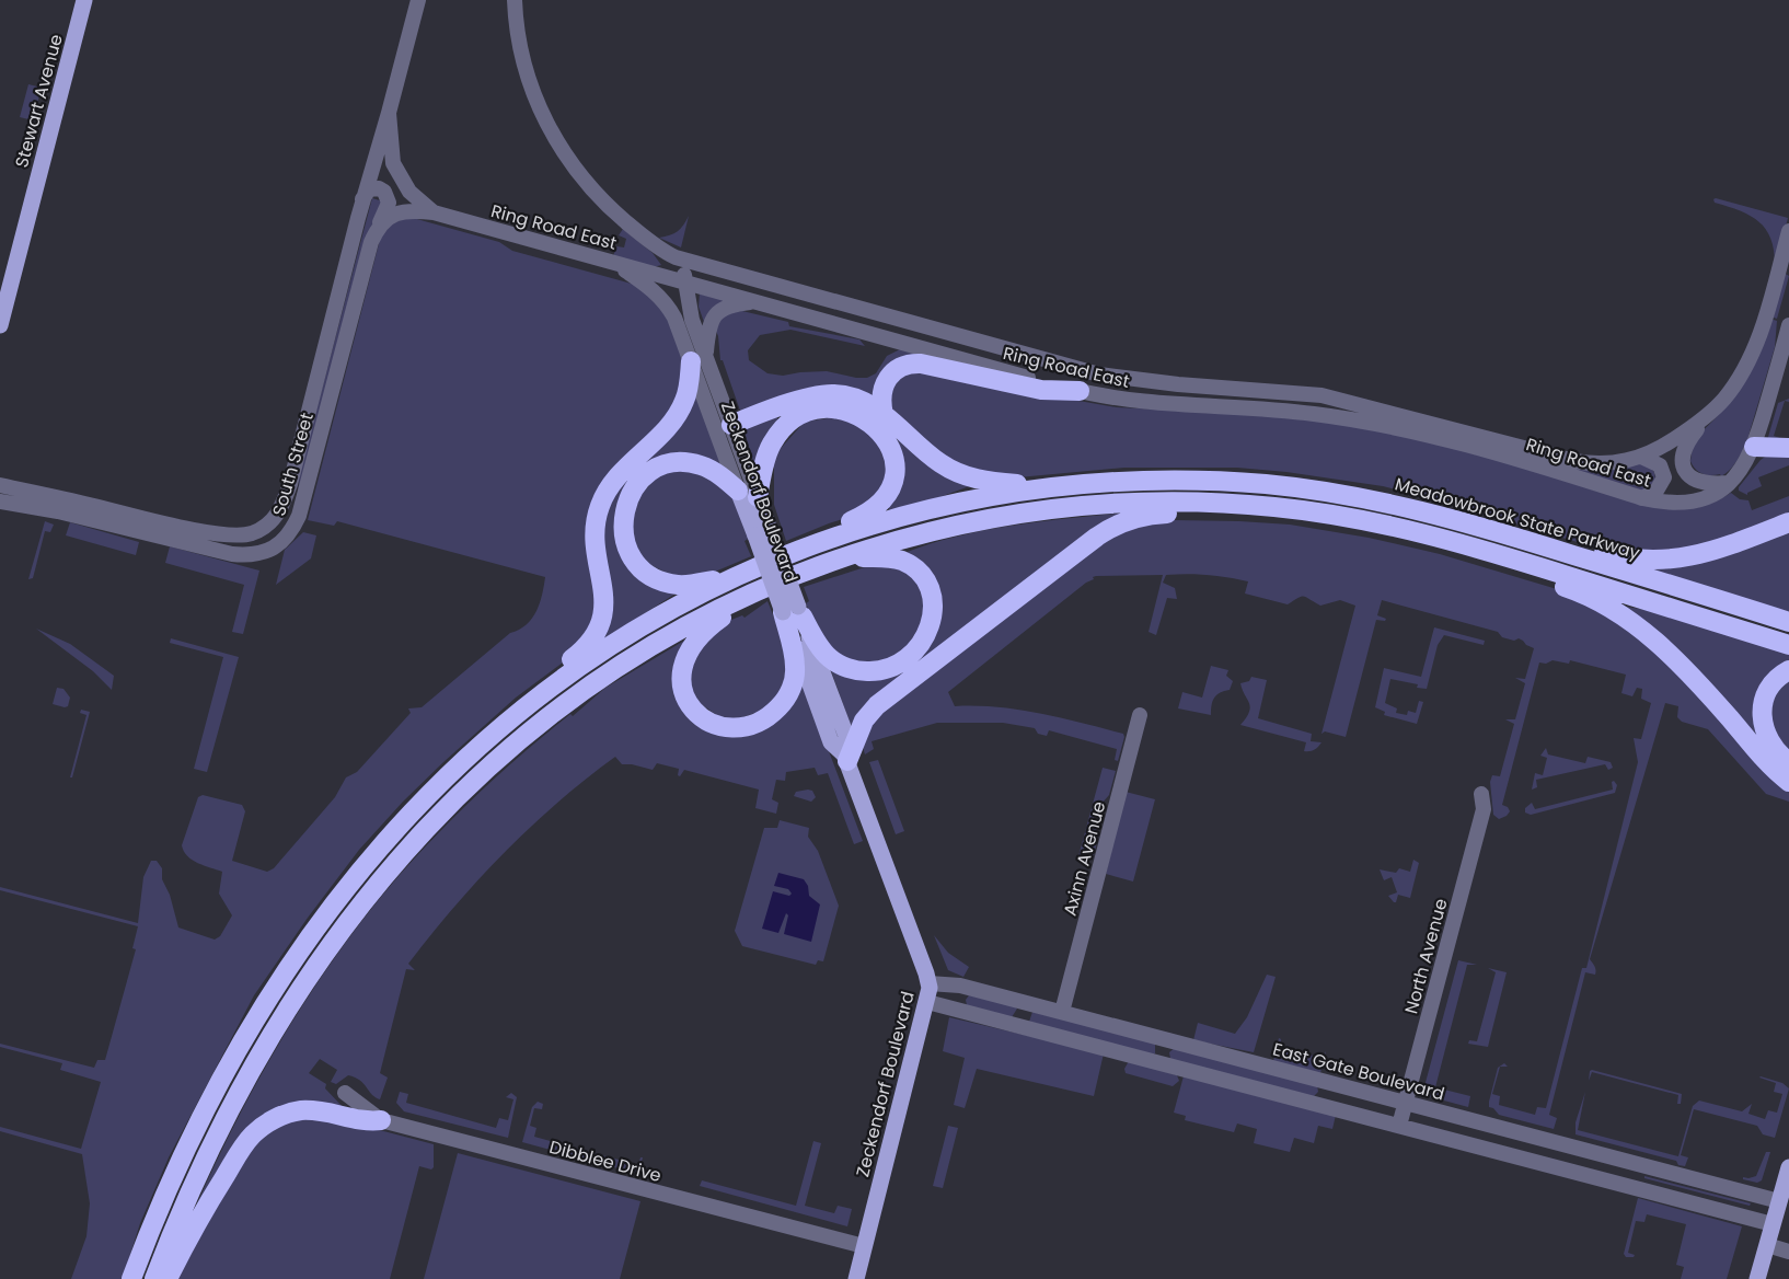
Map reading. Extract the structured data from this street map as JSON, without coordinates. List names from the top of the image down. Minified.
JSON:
{"streets":{"highway":["Meadowbrook State Parkway"],"main road":["Stewart Avenue","Zeckendorf Boulevard"],"street":["Ring Road East","South Street","Axinn Avenue","North Avenue","East Gate Boulevard","Dibblee Drive"]},"crossings":[["Ring Road East","Zeckendorf Boulevard"],["Zeckendorf Boulevard","East Gate Boulevard"],["Zeckendorf Boulevard","Dibblee Drive"],["Axinn Avenue","East Gate Boulevard"],["North Avenue","East Gate Boulevard"]]}
